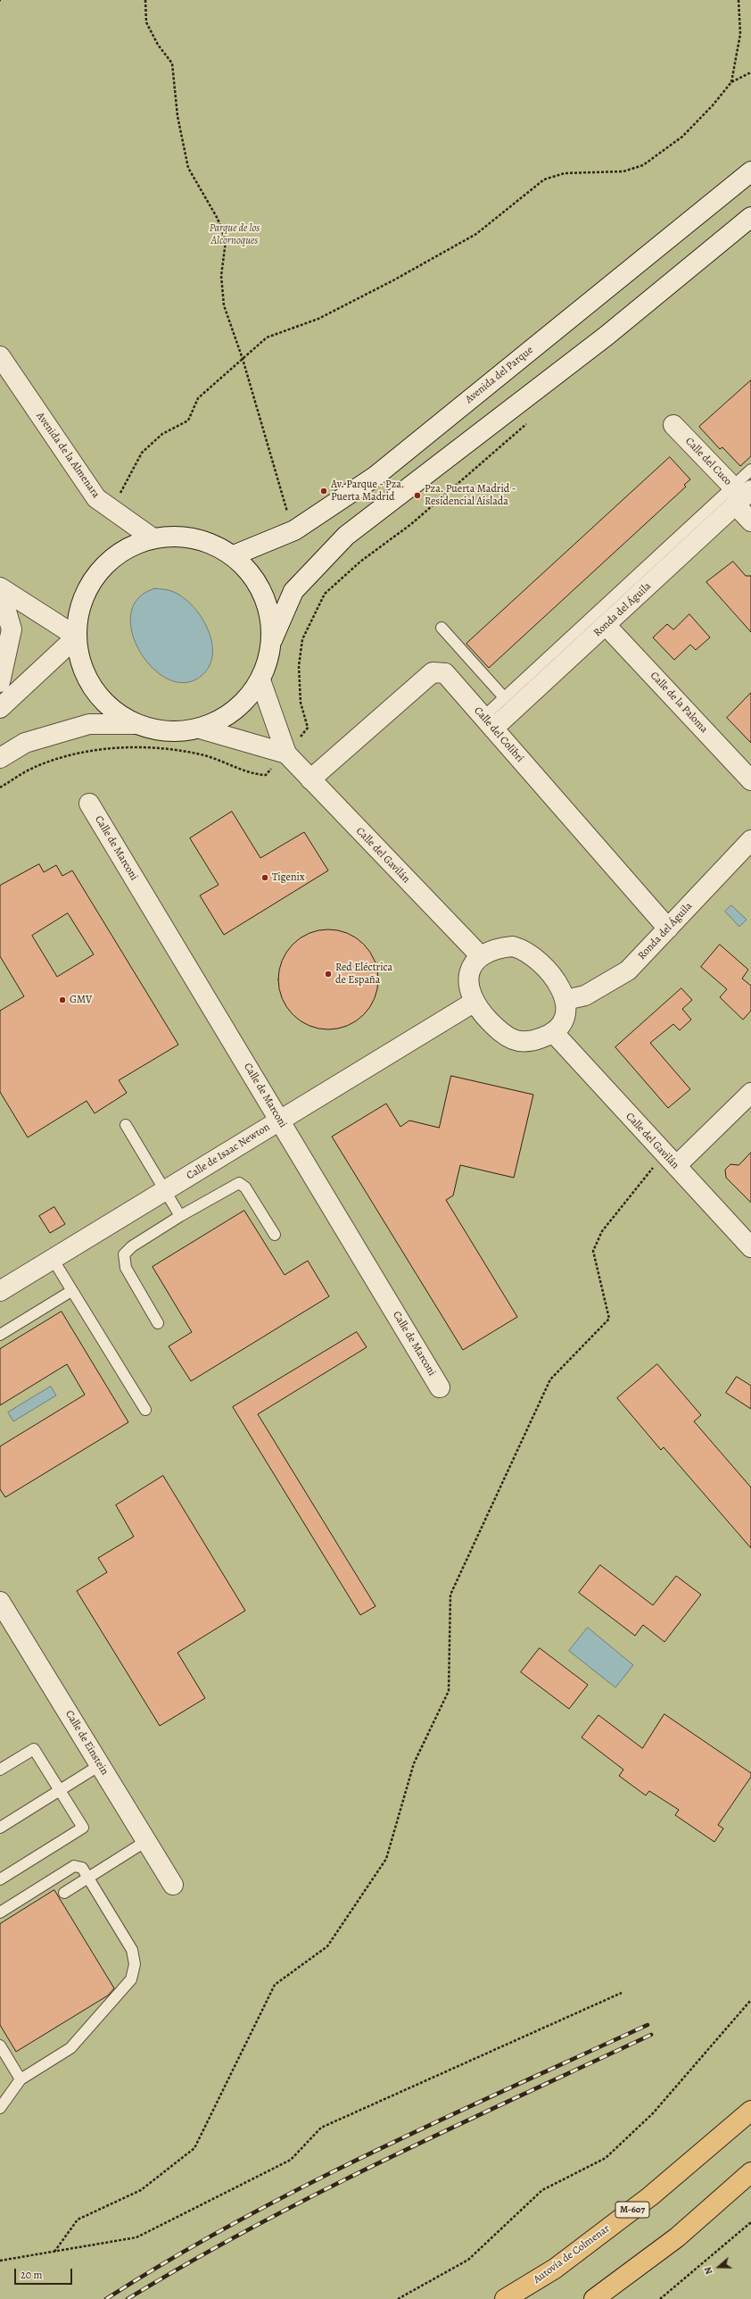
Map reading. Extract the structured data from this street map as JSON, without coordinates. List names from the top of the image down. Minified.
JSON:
{"streets":{"highway":["M-607","Autovía de Colmenar"],"street":["Avenida del Parque","Avenida de la Almenara","Calle del Cuco","Ronda del Águila","Calle de la Paloma","Calle del Colibrí","Calle de Marconi","Calle del Gavilán","Calle de Isaac Newton","Calle de Einstein"]},"crossings":[["Calle del Cuco","Ronda del Águila"],["Ronda del Águila","Calle de la Paloma"],["Ronda del Águila","Calle del Colibrí"],["Ronda del Águila","Calle del Gavilán"],["Ronda del Águila","Calle de Isaac Newton"],["Calle del Colibrí","Calle del Gavilán"],["Calle de Marconi","Calle de Isaac Newton"],["Calle del Gavilán","Calle de Isaac Newton"]],"parks":["Parque de los Alcornoques"],"places":["Av. Parque - Pza. Puerta Madrid","Pza. Puerta Madrid - Residencial Aislada","Tigenix","Red Eléctrica de España","GMV"],"scale_bar":"20 m","north":"left"}
